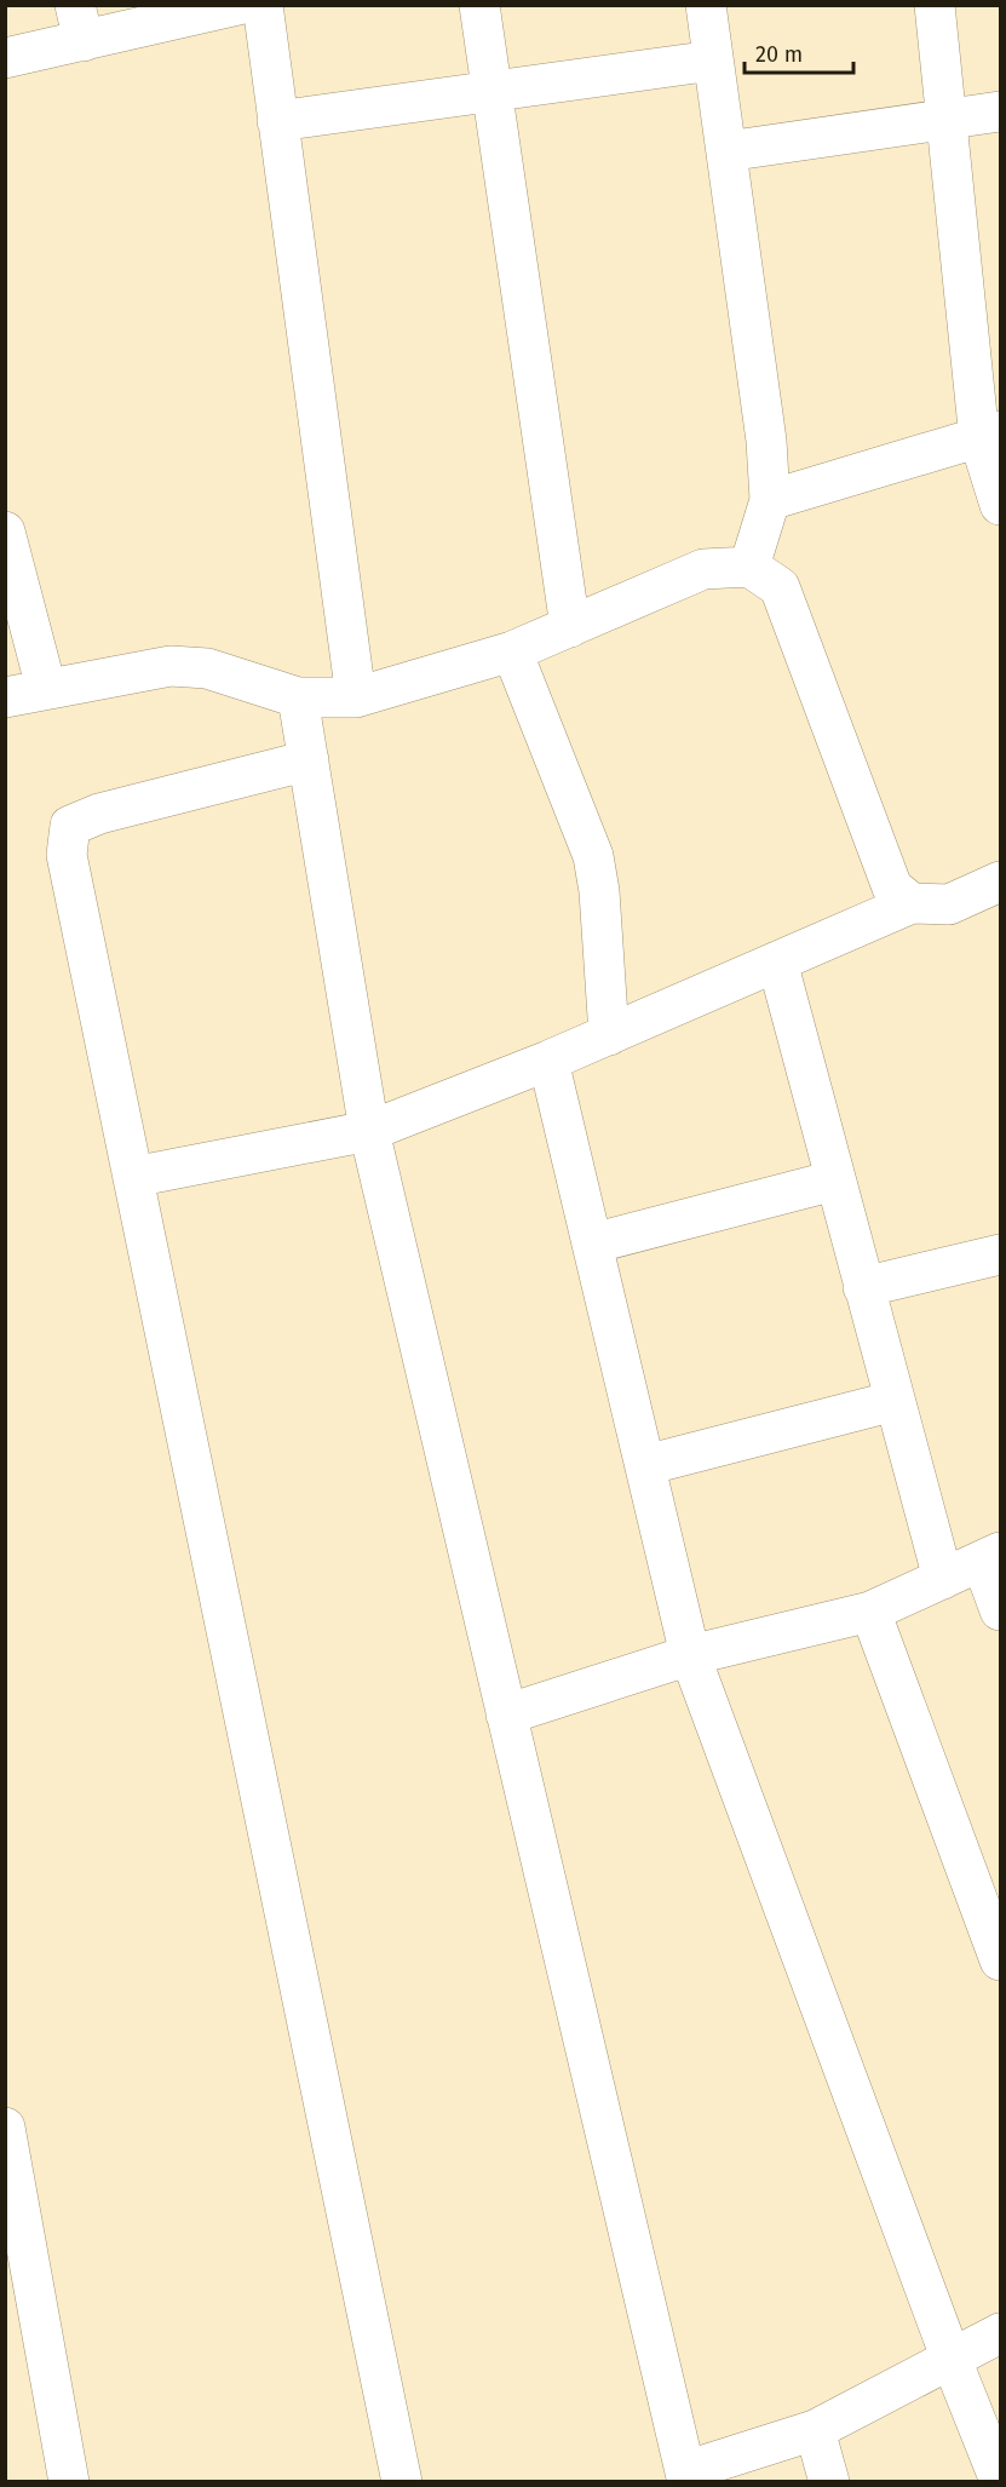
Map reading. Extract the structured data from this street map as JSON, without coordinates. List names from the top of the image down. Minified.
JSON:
{"scale_bar":"20 m"}
